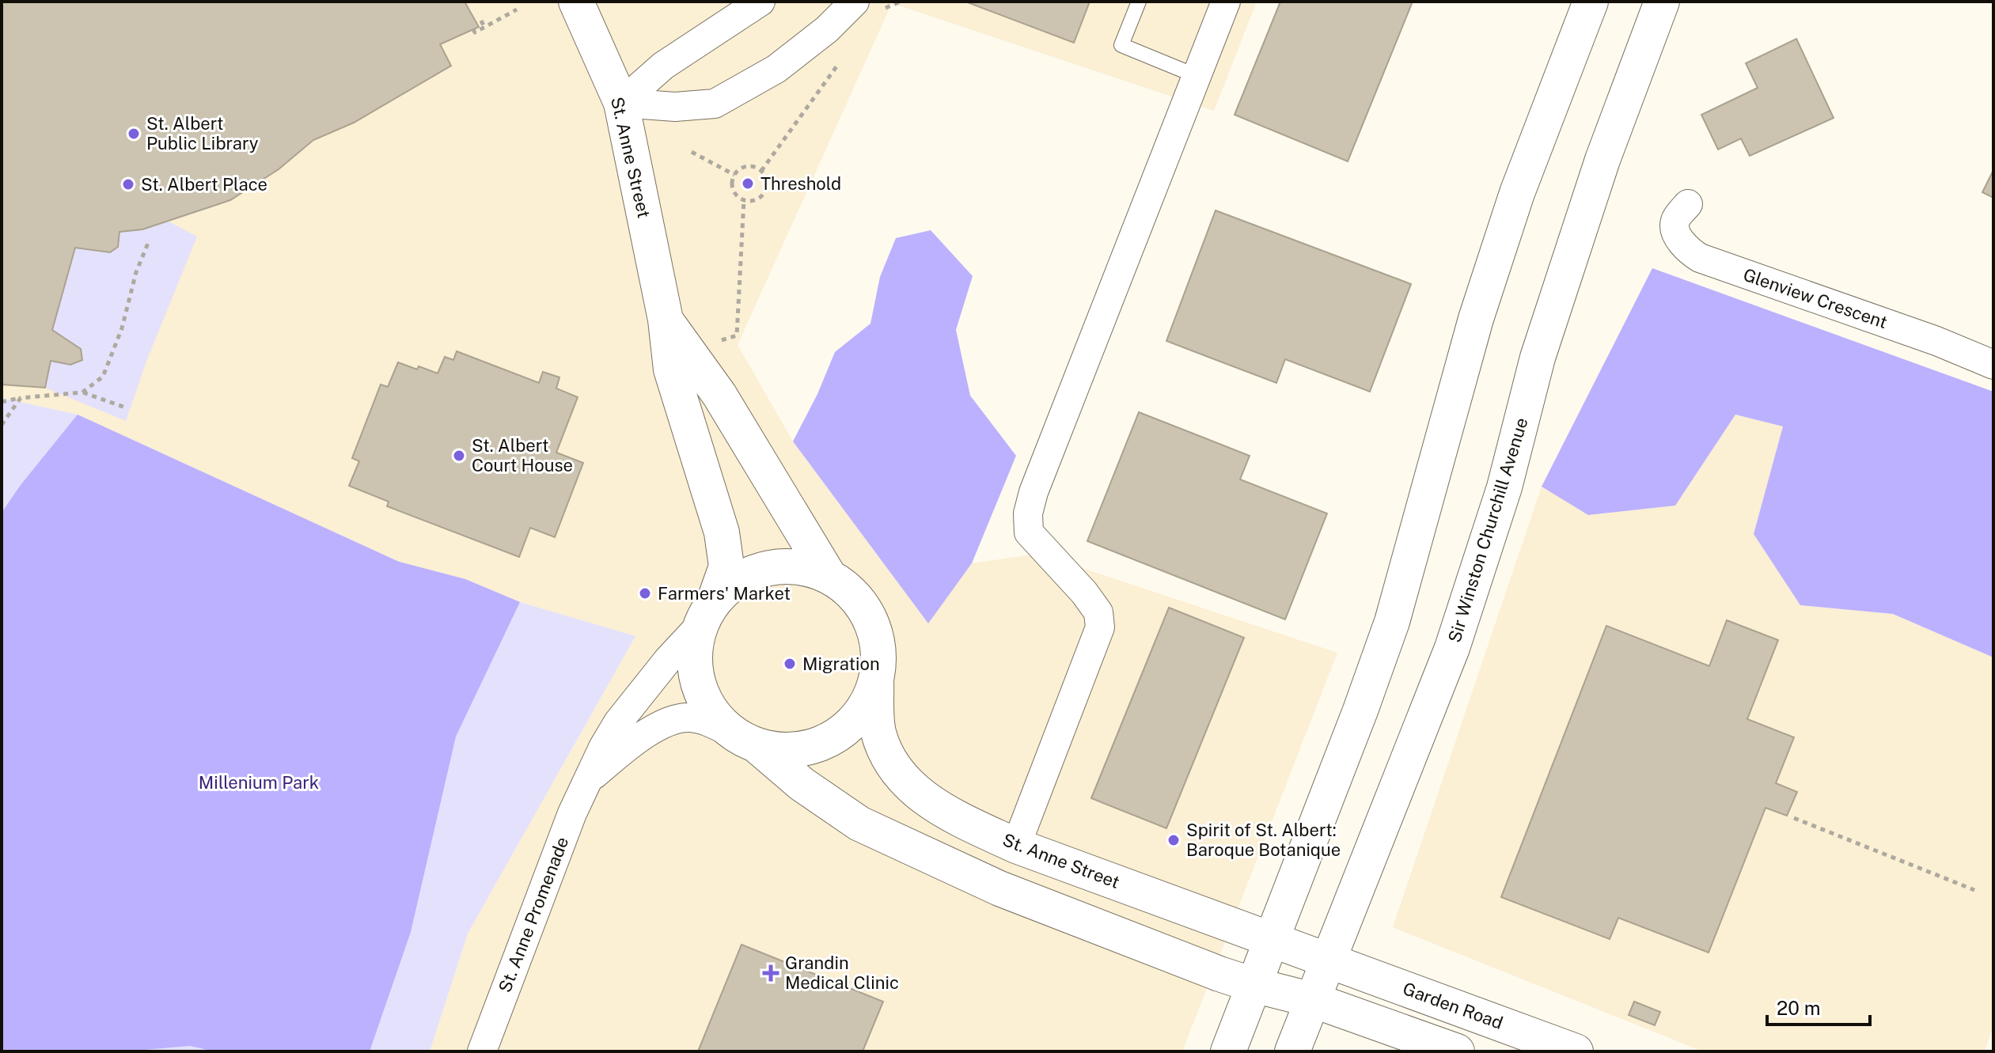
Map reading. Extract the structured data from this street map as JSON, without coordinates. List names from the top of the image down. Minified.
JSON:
{"streets":{"street":["St. Anne Street","Glenview Crescent","Sir Winston Churchill Avenue","St. Anne Promenade","Garden Road"]},"crossings":[["St. Anne Street","Sir Winston Churchill Avenue"],["St. Anne Street","St. Anne Promenade"],["St. Anne Street","Garden Road"],["Sir Winston Churchill Avenue","Garden Road"]],"parks":["Millenium Park"],"places":{"other":["St. Albert Public Library","Threshold","St. Albert Place","St. Albert Court House","Farmers' Market","Migration","Spirit of St. Albert: Baroque Botanique"],"health":["Grandin Medical Clinic"]},"scale_bar":"20 m"}
